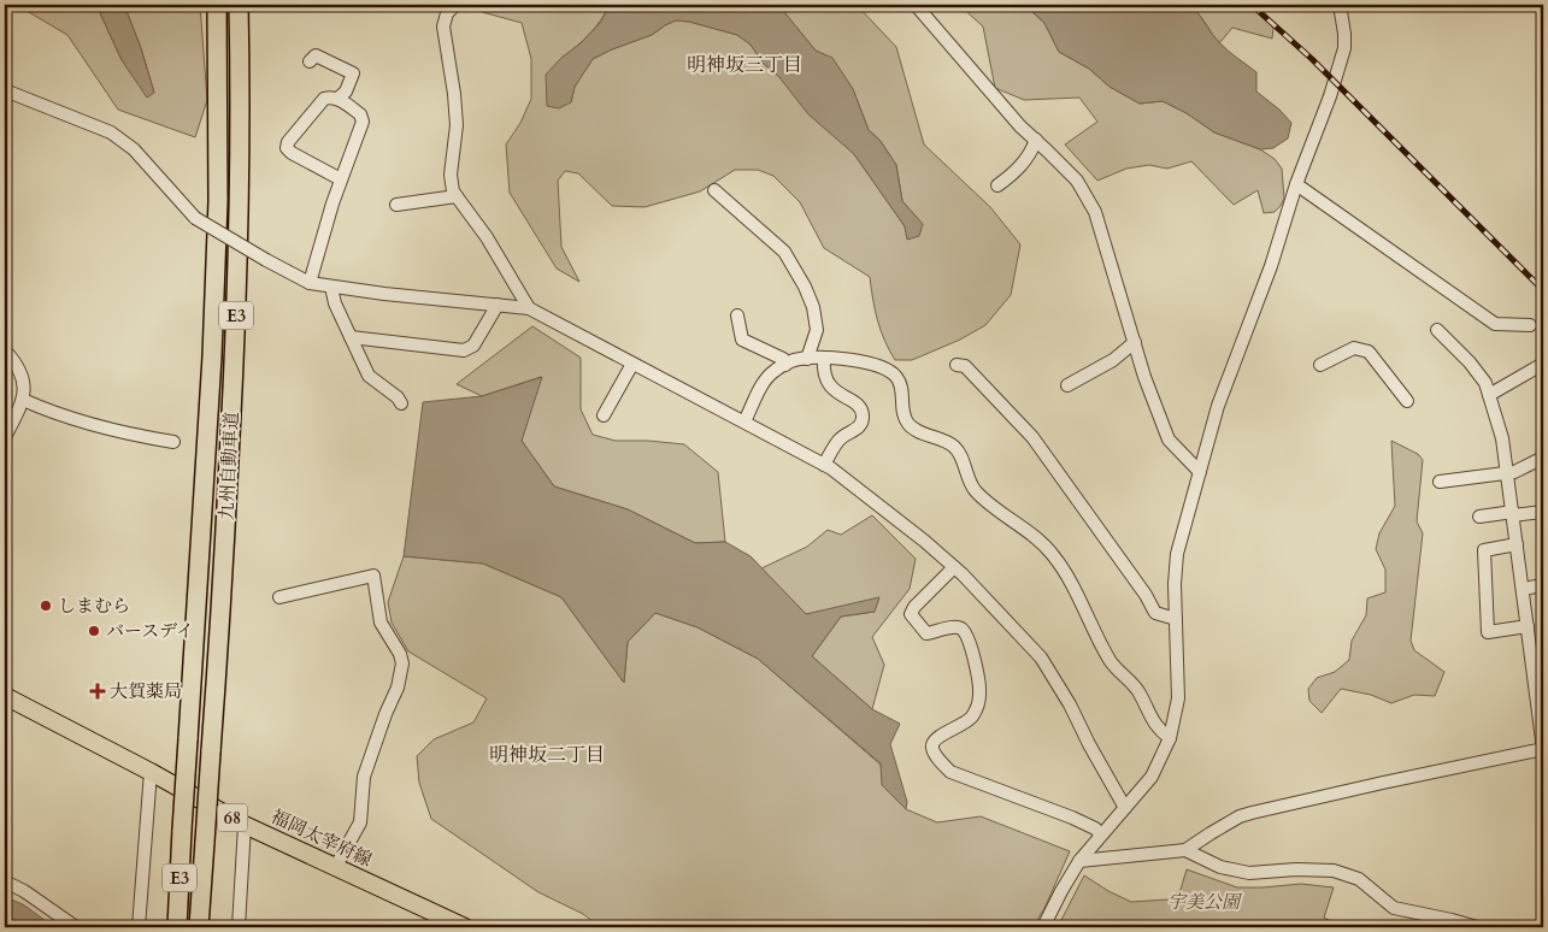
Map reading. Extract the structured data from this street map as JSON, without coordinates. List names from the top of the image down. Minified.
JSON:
{"streets":{"highway":["E3","九州自動車道"],"main road":["68","福岡太宰府線"]},"districts":["明神坂三丁目","明神坂二丁目"],"parks":["宇美公園"],"places":{"other":["しまむら","バースデイ"],"health":["大賀薬局"]}}
